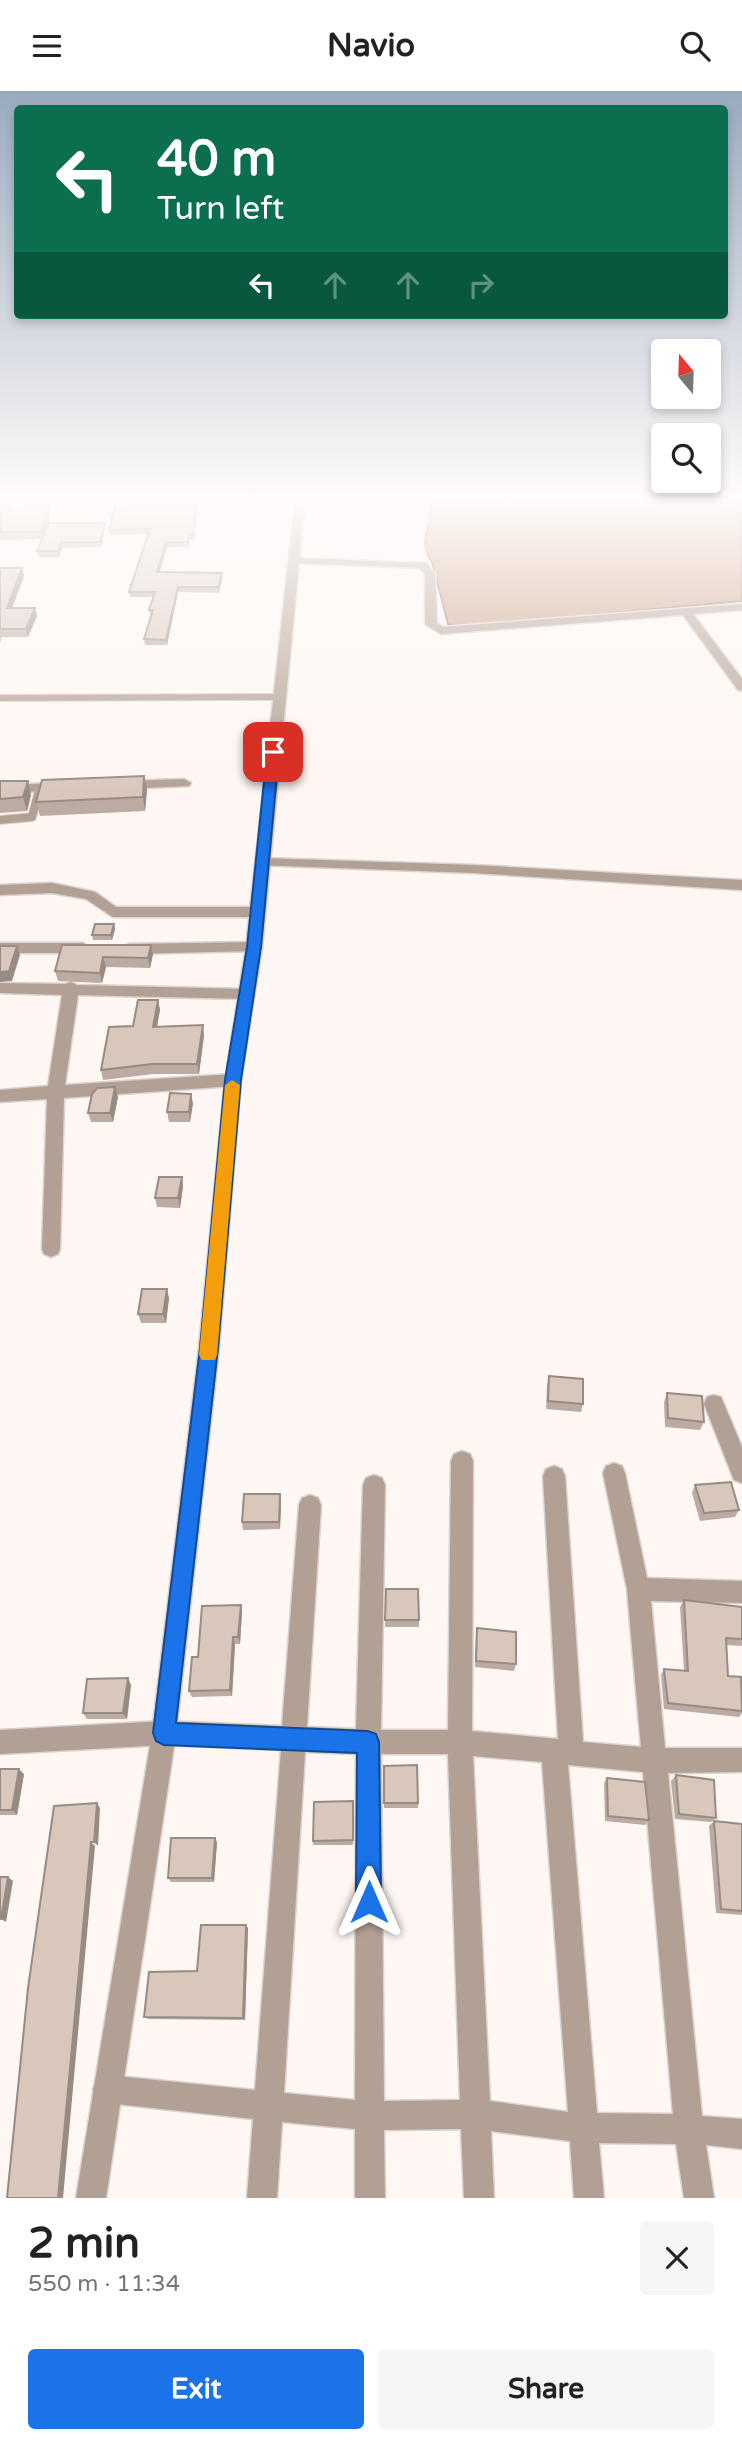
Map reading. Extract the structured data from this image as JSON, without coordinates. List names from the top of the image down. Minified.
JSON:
{"north":"top","page":{"header":"Navio","turn":["40 m","Turn left"],"heading":["2 min","550 m · 11:34"],"buttons":["Exit","Share"]}}
